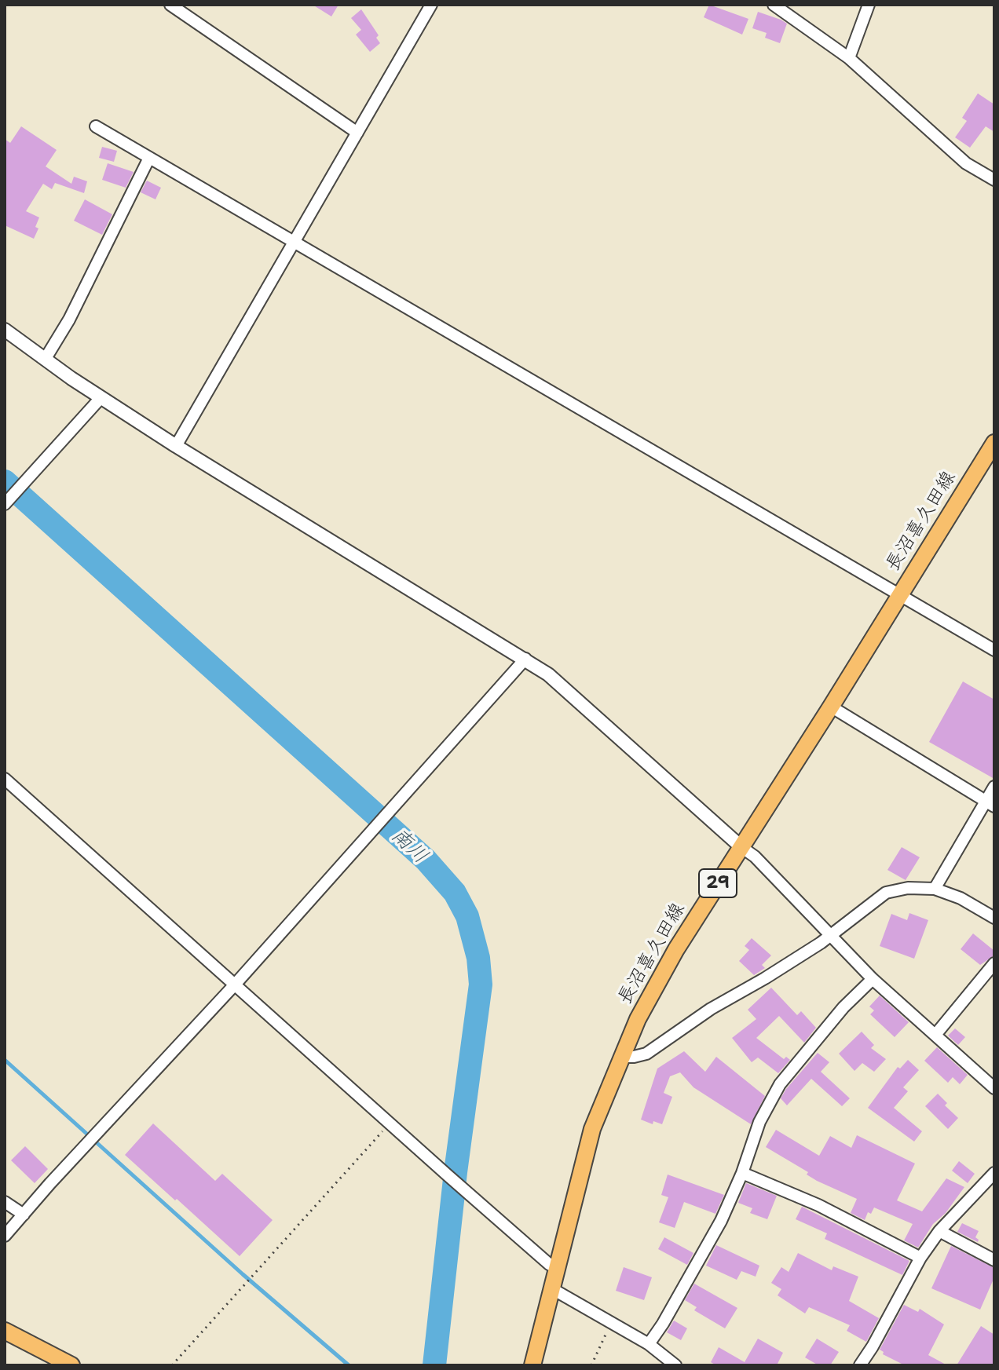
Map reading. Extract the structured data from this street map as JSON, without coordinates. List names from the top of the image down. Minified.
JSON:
{"streets":{"main road":["長沼喜久田線","29"]},"water":["南川"]}
